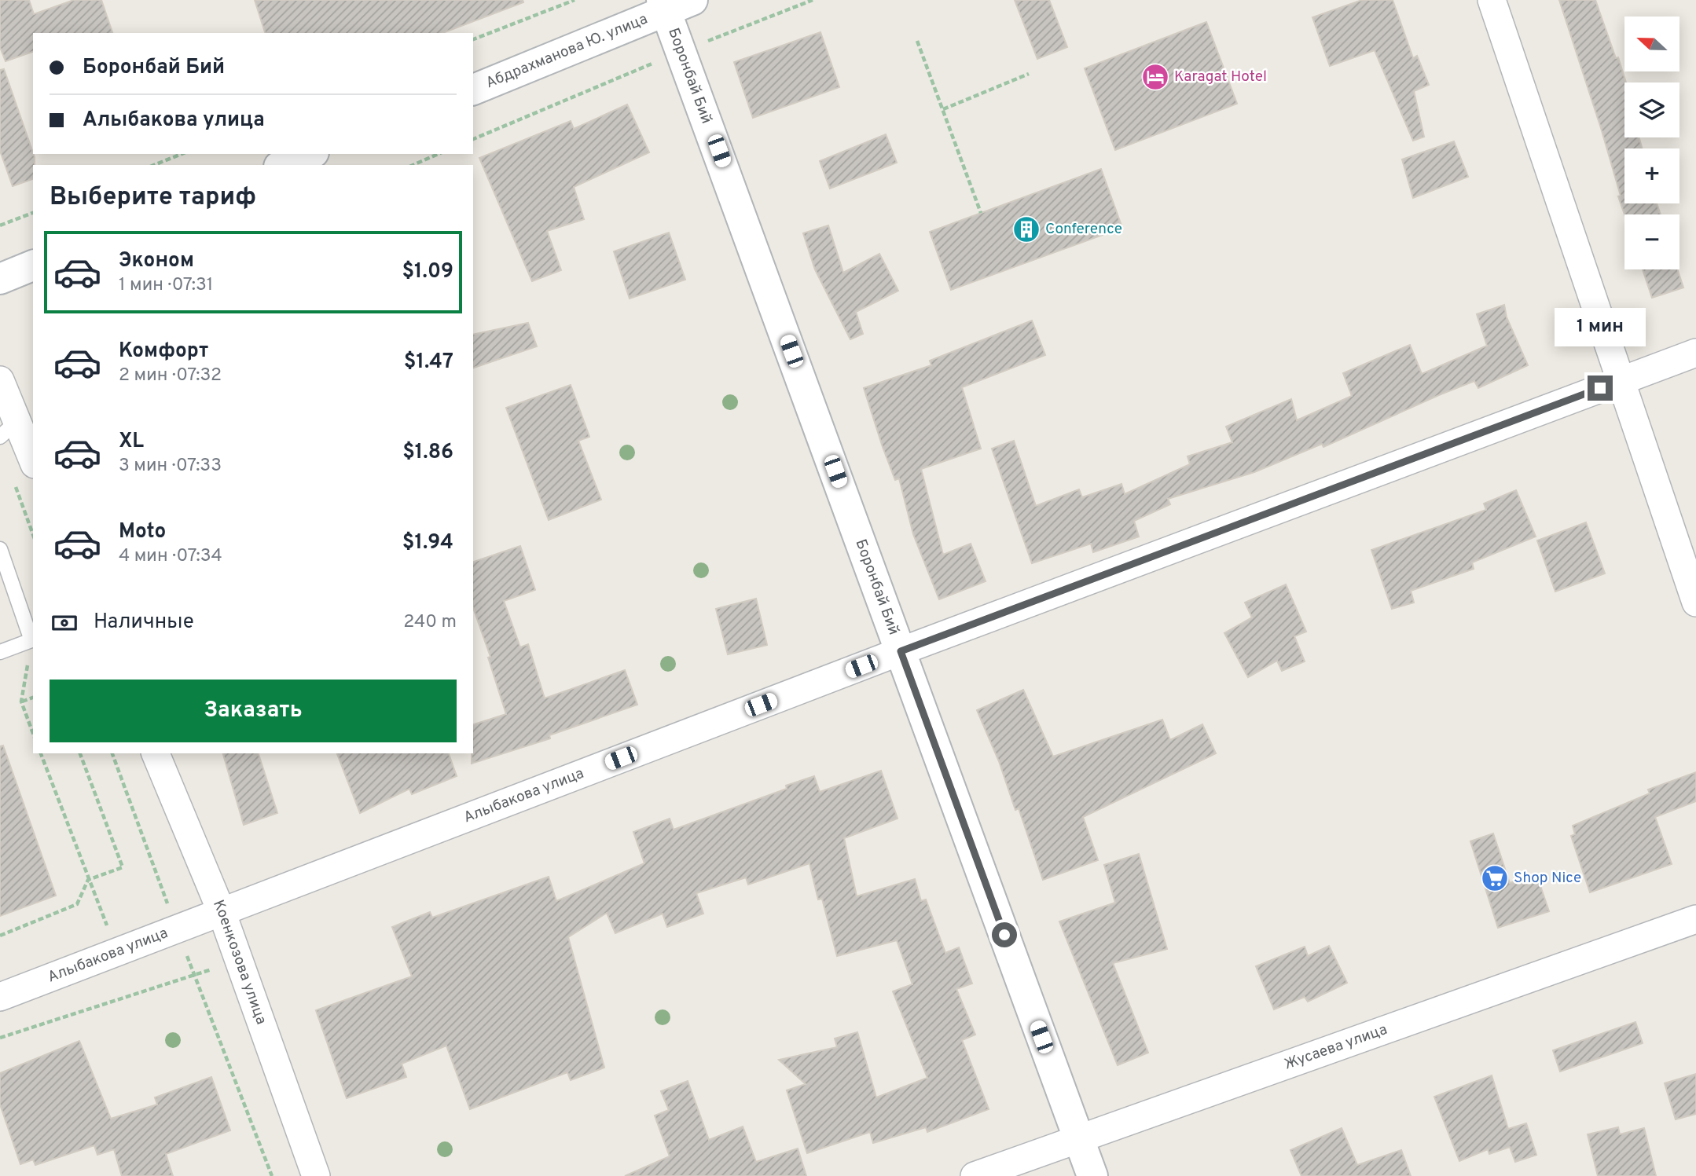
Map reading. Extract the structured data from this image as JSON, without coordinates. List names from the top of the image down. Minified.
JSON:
{"streets":{"street":["Абдрахманова Ю. улица","Боронбай Бий","Алыбакова улица","Коенкозова улица","Жусаева улица"]},"crossings":[["Абдрахманова Ю. улица","Боронбай Бий"],["Боронбай Бий","Алыбакова улица"],["Боронбай Бий","Жусаева улица"],["Алыбакова улица","Коенкозова улица"]],"places":{"hotel":["Karagat Hotel"],"building":["Conference"],"supermarket":["Shop Nice"]},"north":"left","page":{"map_buttons":["+","−"],"banner":["Боронбай Бий","Алыбакова улица"],"heading":"Выберите тариф","list":[{"name":"Эконом","note":"1 мин · 07:31","value":"$1.09"},{"name":"Комфорт","note":"2 мин · 07:32","value":"$1.47"},{"name":"XL","note":"3 мин · 07:33","value":"$1.86"},{"name":"Moto","note":"4 мин · 07:34","value":"$1.94"}],"bubble":"1 мин","pay":["Наличные","240 m"],"buttons":"Заказать"}}
